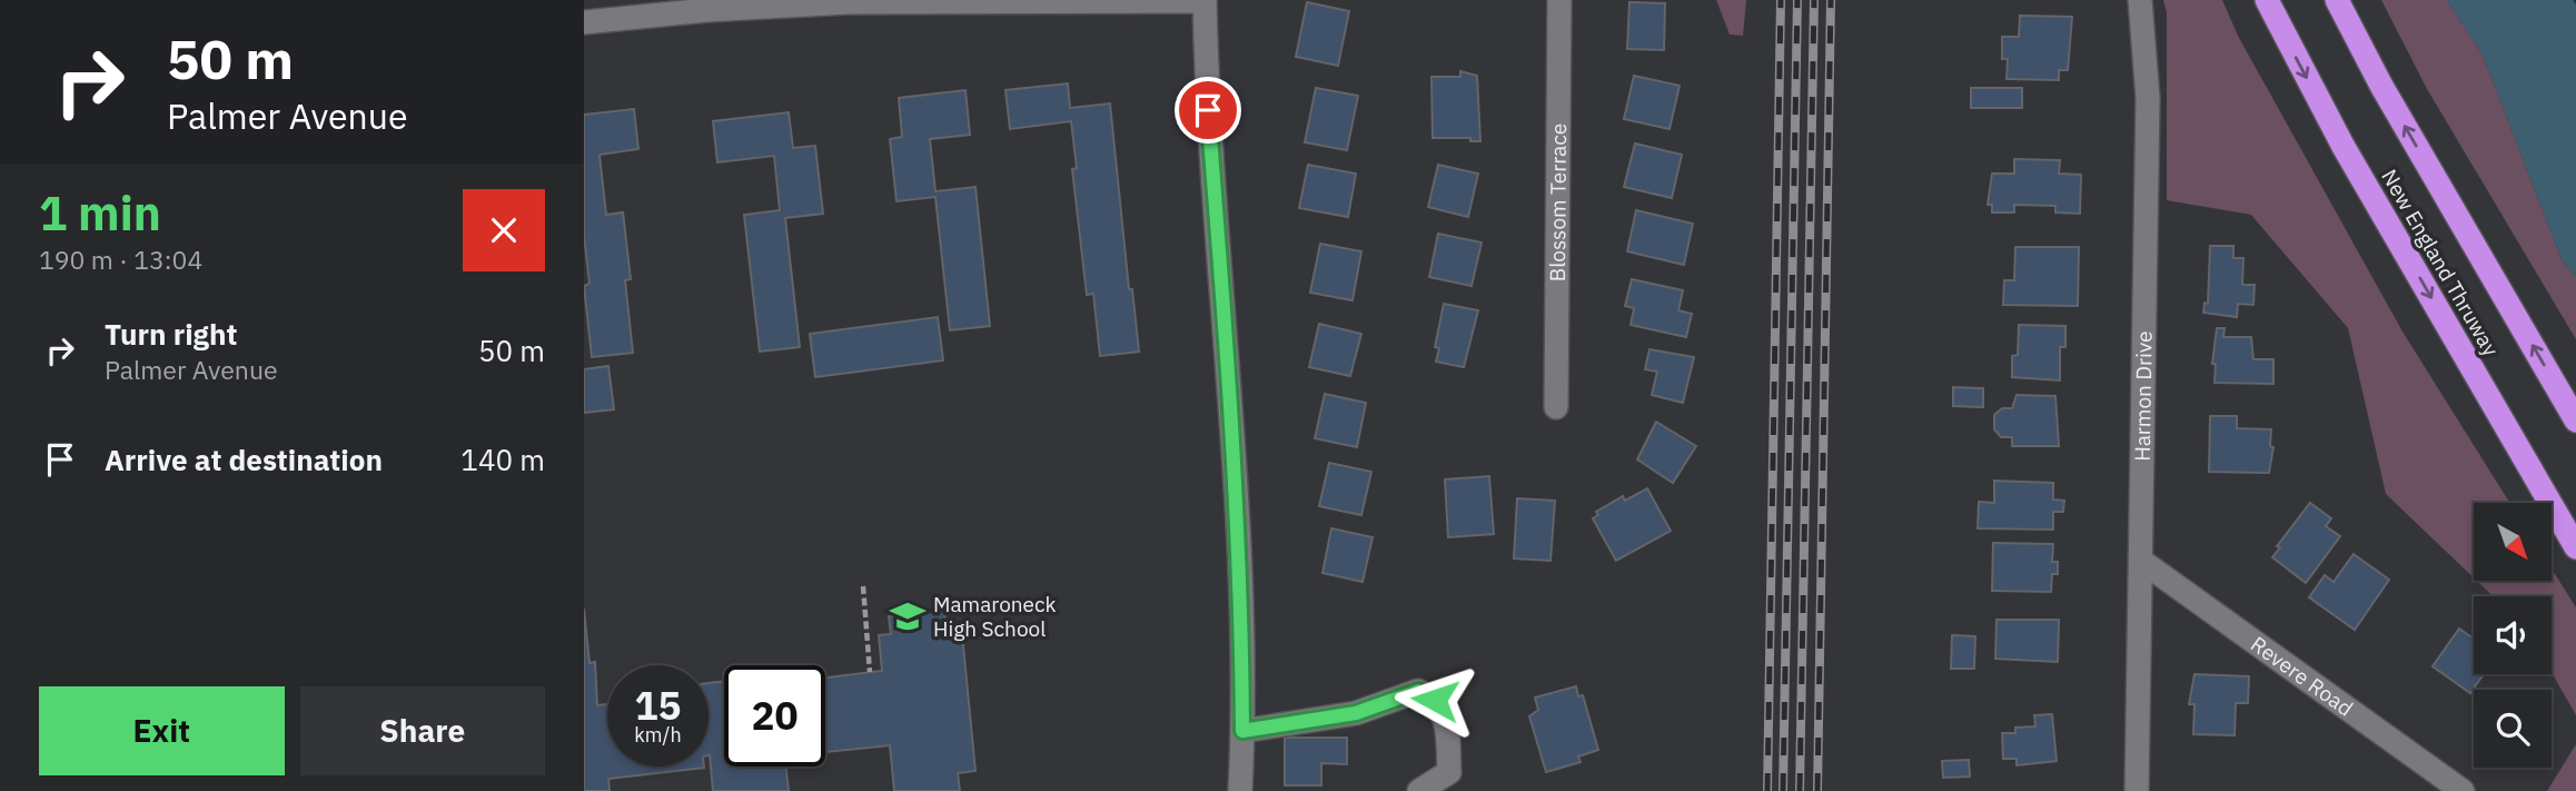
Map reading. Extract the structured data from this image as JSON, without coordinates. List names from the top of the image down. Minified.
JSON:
{"streets":{"highway":["New England Thruway"],"street":["Blossom Terrace","Harmon Drive","Revere Road"]},"crossings":[["Harmon Drive","Revere Road"]],"places":{"school or university":["Mamaroneck High School"]},"north":"bottom right","page":{"turn":["50 m","Palmer Avenue"],"heading":["1 min","190 m · 13:04"],"list":[{"name":"Turn right","note":"Palmer Avenue","value":"50 m"},{"name":"Arrive at destination","value":"140 m"}],"speed":"15 km/h","limit":"20","buttons":["Exit","Share"]}}
